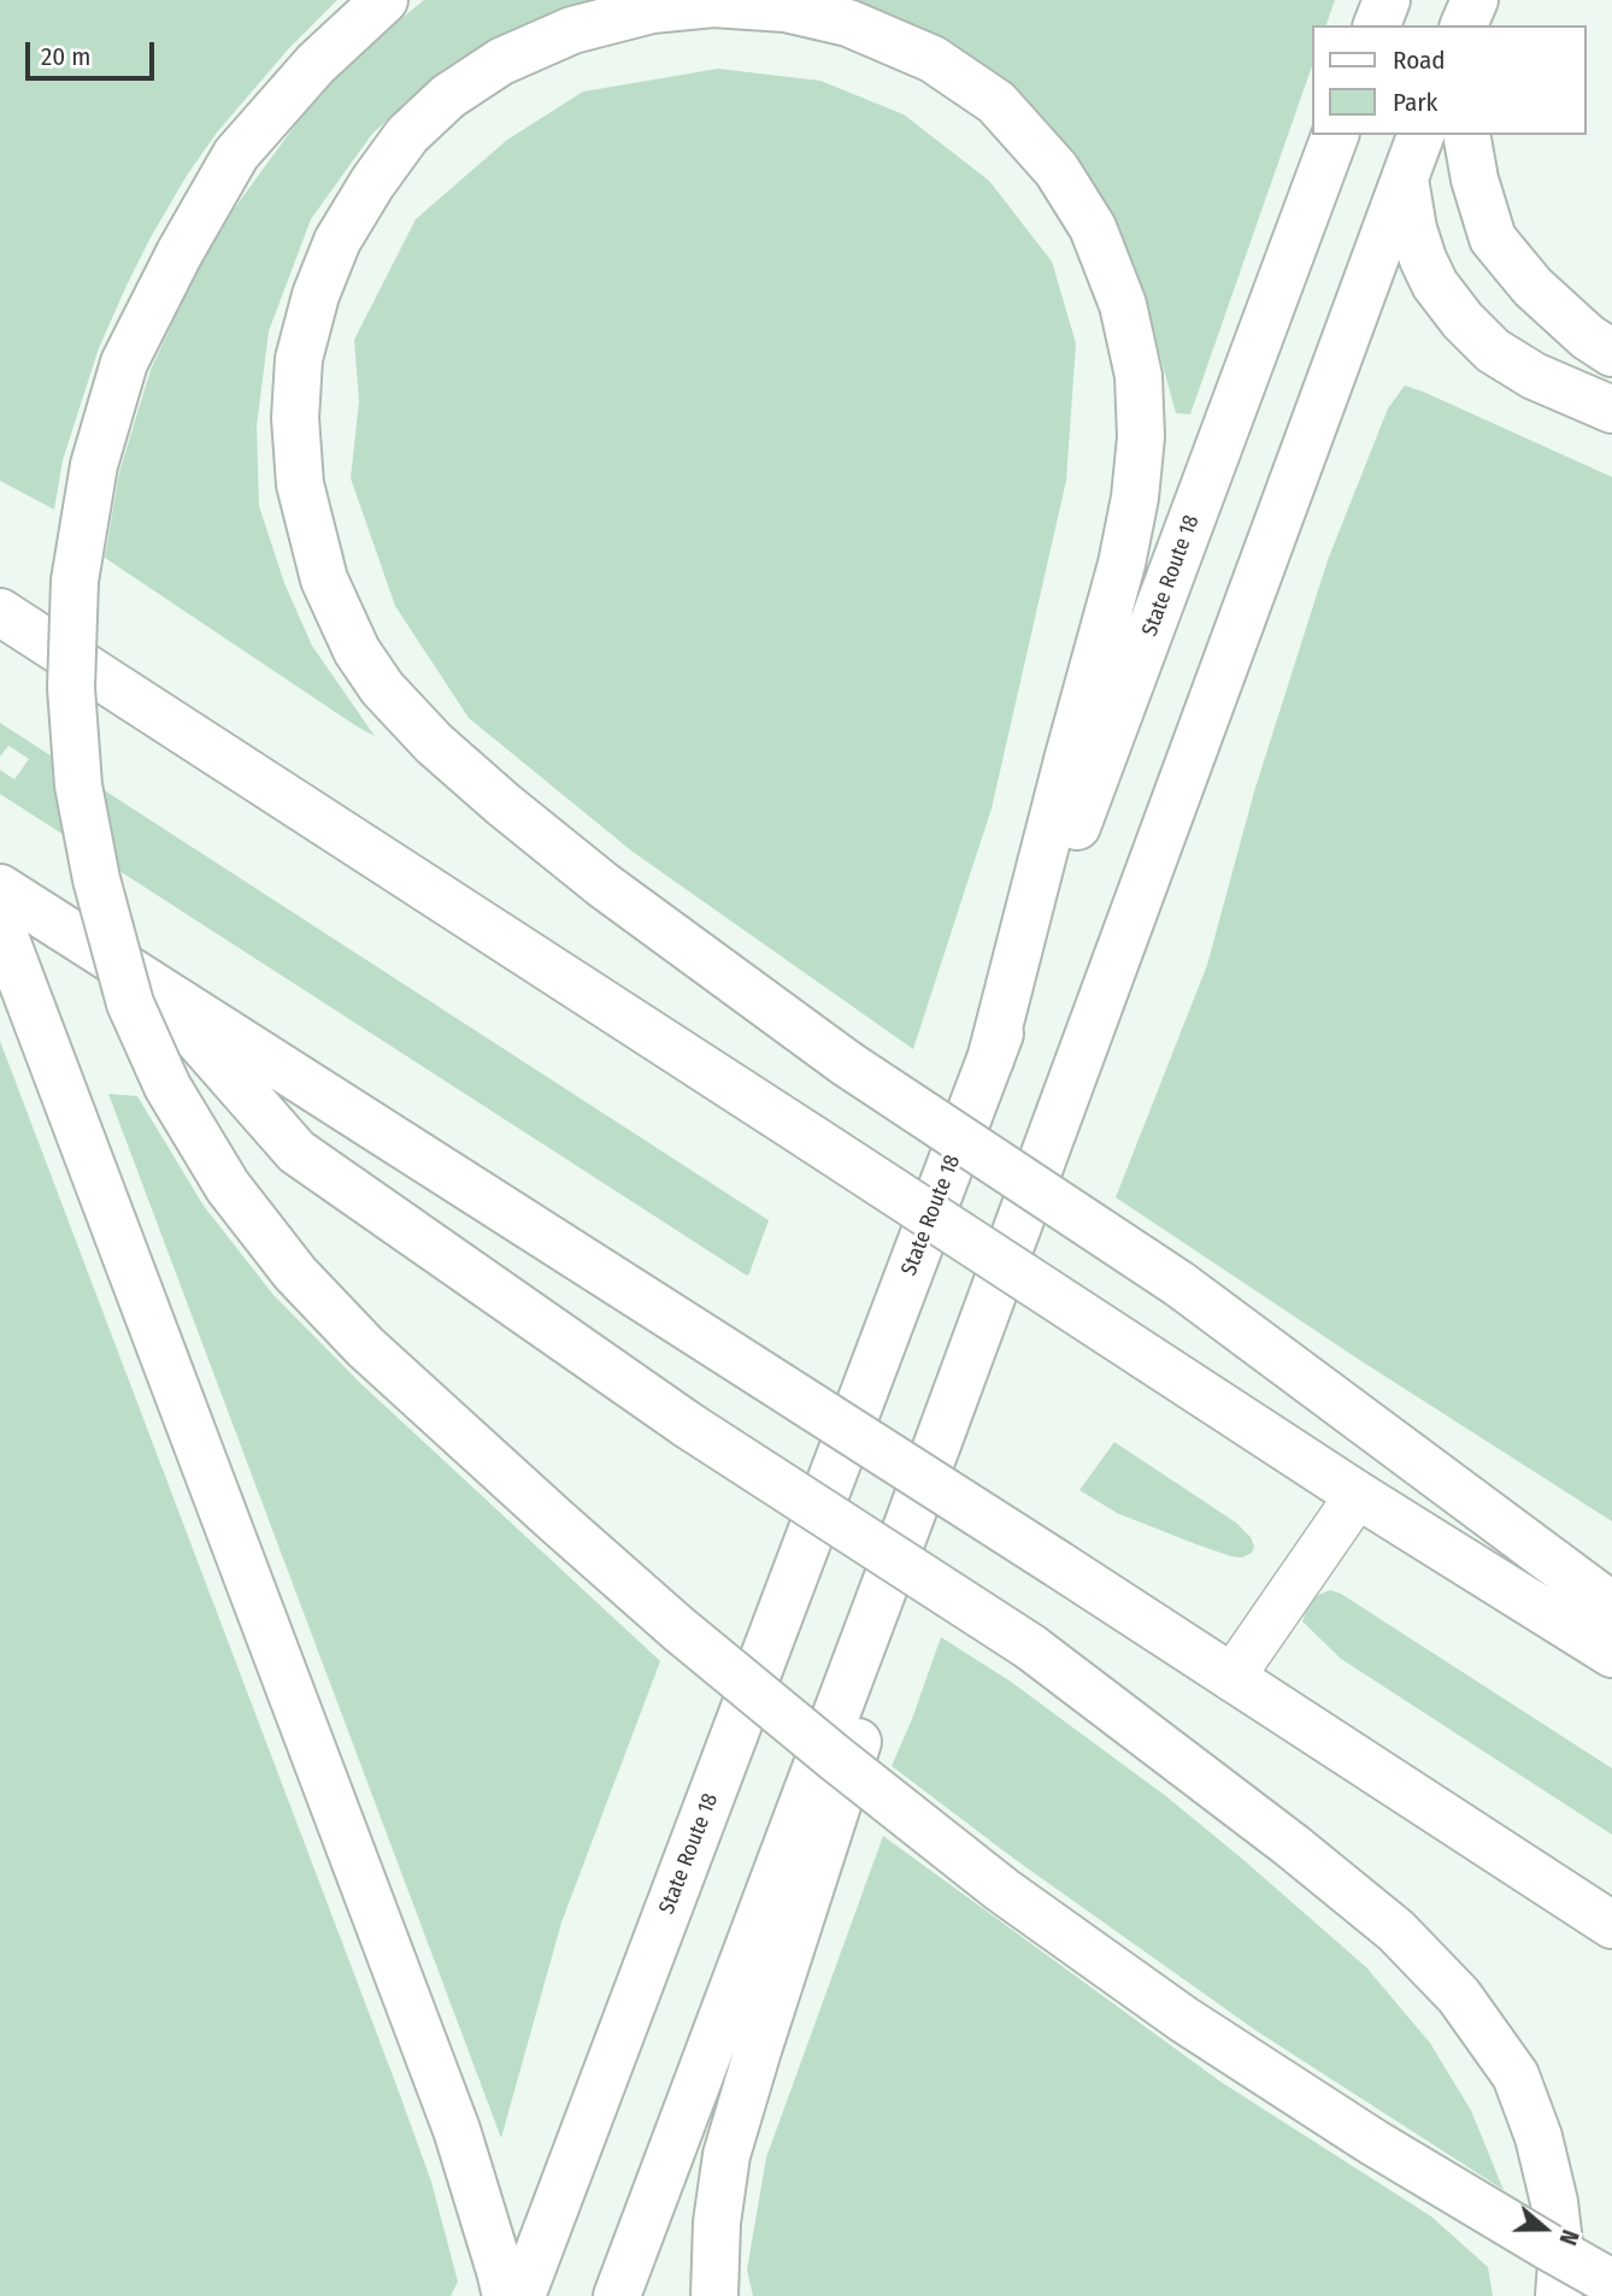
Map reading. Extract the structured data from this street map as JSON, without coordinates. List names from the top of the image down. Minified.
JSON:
{"streets":{"highway":["State Route 18"]},"legend":["Road","Park"],"scale_bar":"20 m","north":"right"}
